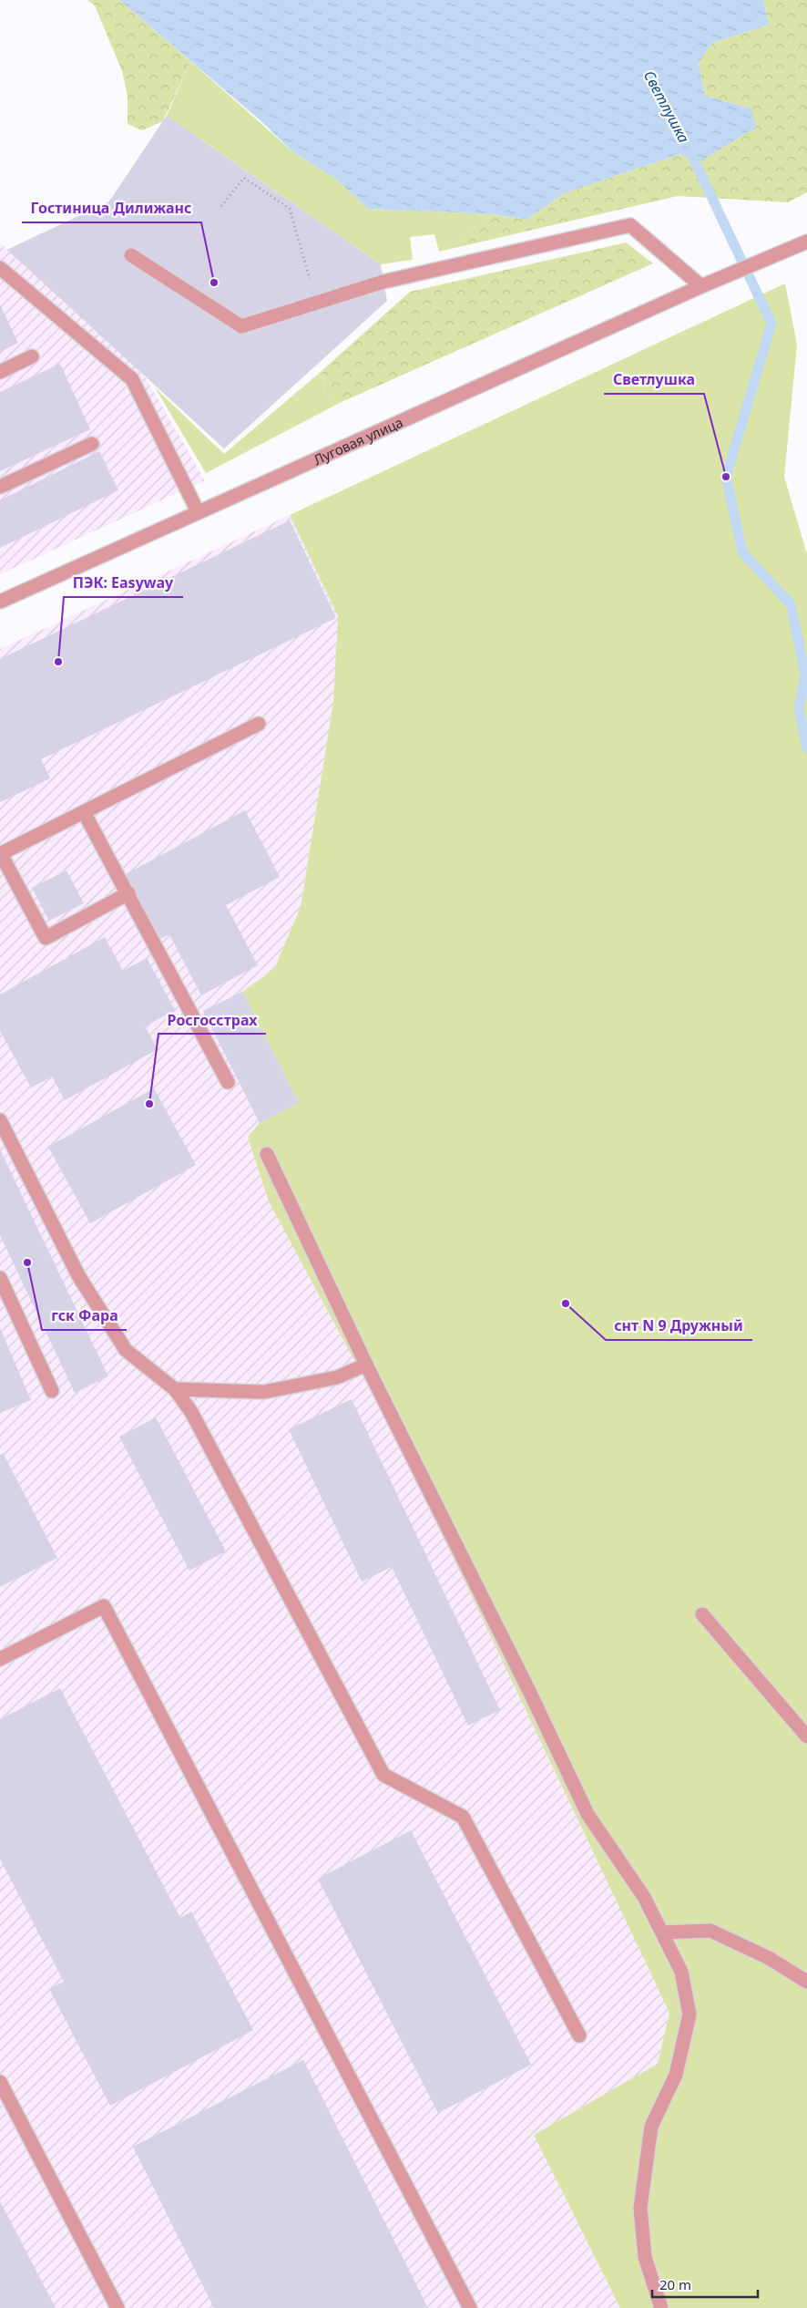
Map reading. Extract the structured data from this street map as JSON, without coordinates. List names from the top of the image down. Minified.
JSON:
{"streets":{"street":["Луговая улица"]},"water":["Светлушка"],"places":["Гостиница Дилижанс","Светлушка","ПЭК: Easyway","Росгосстрах","гск Фара","снт N 9 Дружный"],"scale_bar":"20 m"}
